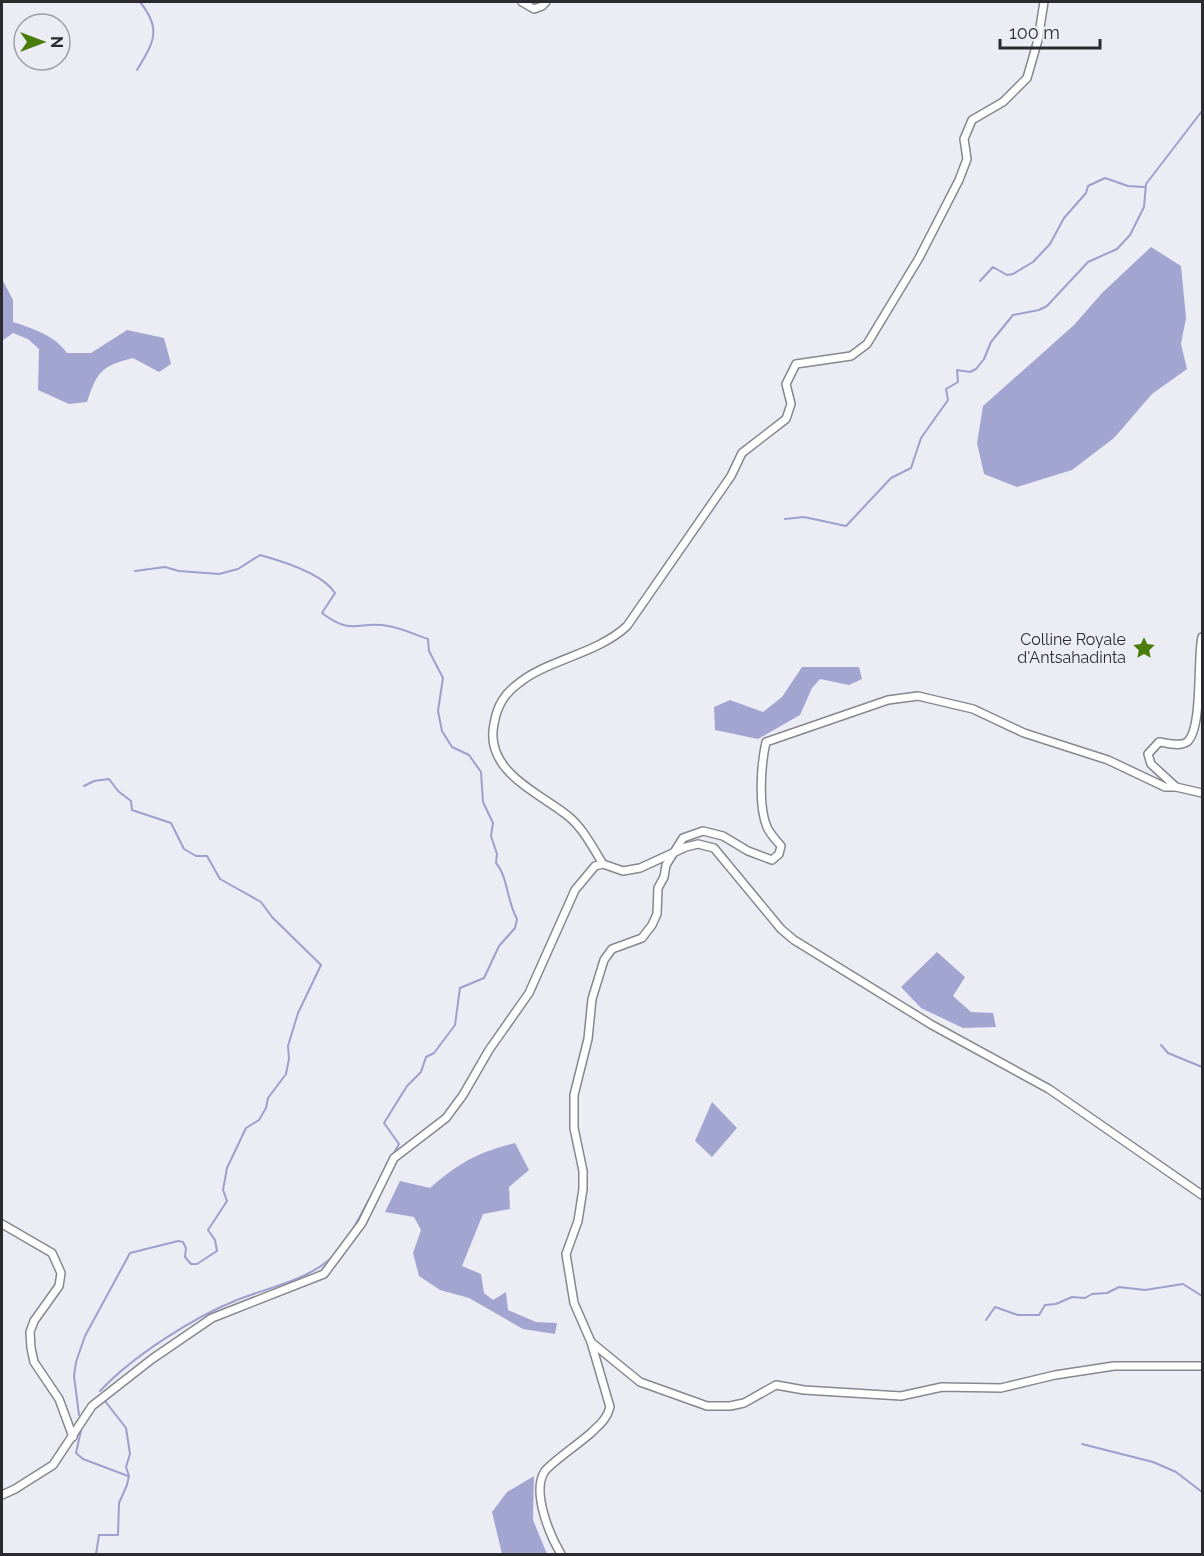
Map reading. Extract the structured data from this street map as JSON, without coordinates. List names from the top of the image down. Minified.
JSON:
{"places":{"place":["Colline Royale d'Antsahadinta"]},"scale_bar":"100 m","north":"right"}
